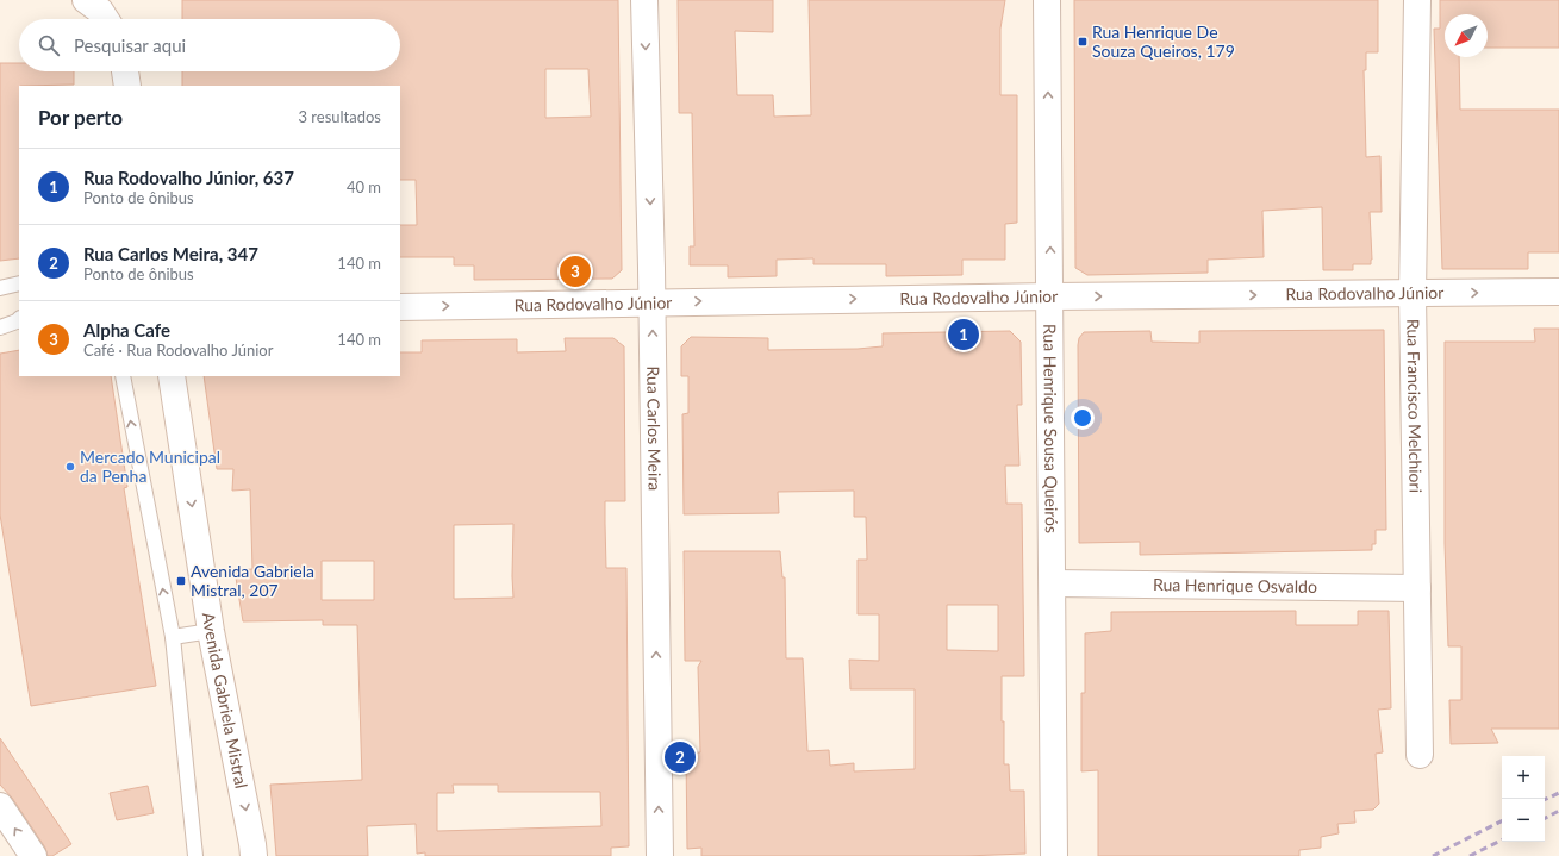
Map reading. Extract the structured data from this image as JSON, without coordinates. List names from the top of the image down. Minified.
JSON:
{"streets":{"street":["Rua Rodovalho Júnior","Rua Francisco Melchiori","Rua Carlos Meira","Rua Henrique Sousa Queirós","Rua Henrique Osvaldo","Avenida Gabriela Mistral"]},"crossings":[["Rua Rodovalho Júnior","Rua Francisco Melchiori"],["Rua Rodovalho Júnior","Rua Carlos Meira"],["Rua Rodovalho Júnior","Rua Henrique Sousa Queirós"],["Rua Francisco Melchiori","Rua Henrique Osvaldo"],["Rua Henrique Sousa Queirós","Rua Henrique Osvaldo"]],"one_way":["Rua Rodovalho Júnior","Avenida Gabriela Mistral"],"places":{"transit":["Rua Henrique De Souza Queiros, 179","Avenida Gabriela Mistral, 207"],"other":["Mercado Municipal da Penha"]},"north":"bottom left","page":{"search":"Pesquisar aqui","heading":["Por perto","3 resultados"],"list":[{"mark":"1","name":"Rua Rodovalho Júnior, 637","note":"Ponto de ônibus","value":"40 m"},{"mark":"2","name":"Rua Carlos Meira, 347","note":"Ponto de ônibus","value":"140 m"},{"mark":"3","name":"Alpha Cafe","note":"Café · Rua Rodovalho Júnior","value":"140 m"}],"pins":["3","1","2"],"map_buttons":["+","−"]}}
